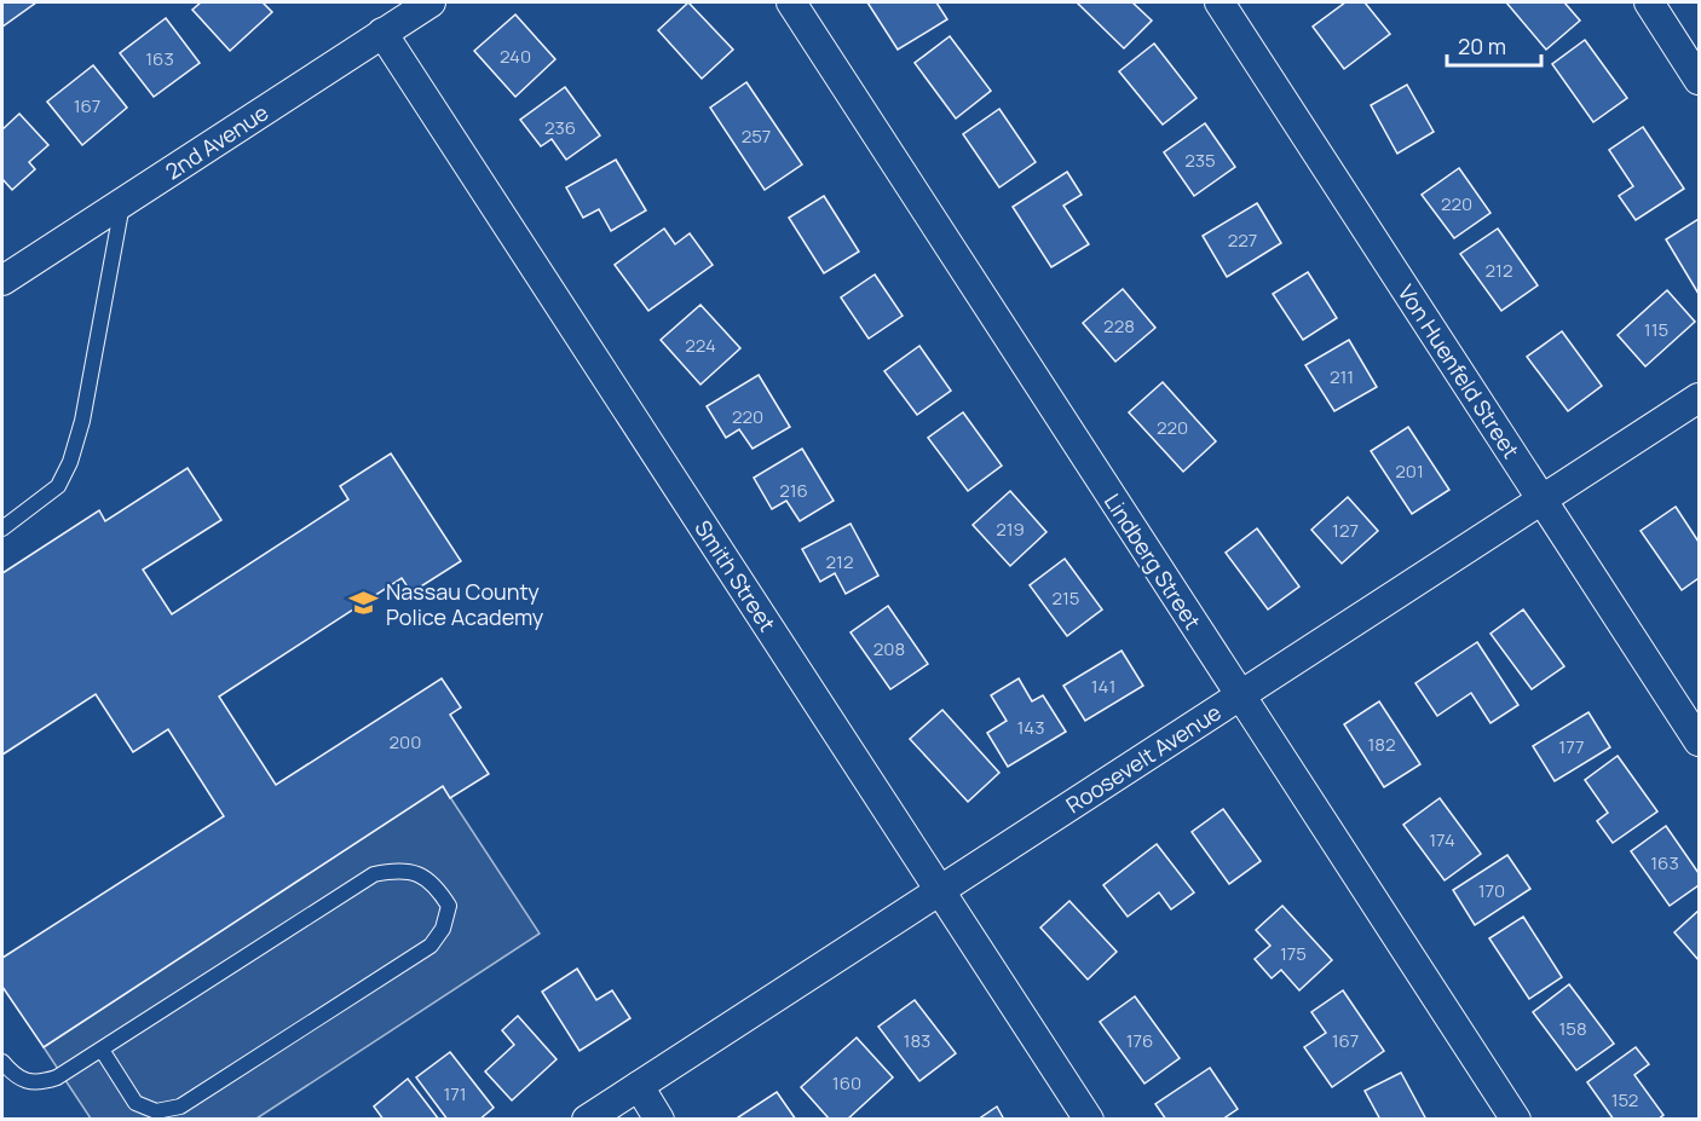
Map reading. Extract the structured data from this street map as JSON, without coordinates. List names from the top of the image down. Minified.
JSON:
{"streets":{"street":["2nd Avenue","Von Huenfeld Street","Lindberg Street","Smith Street","Roosevelt Avenue"]},"crossings":[["2nd Avenue","Smith Street"],["Von Huenfeld Street","Roosevelt Avenue"],["Lindberg Street","Roosevelt Avenue"],["Smith Street","Roosevelt Avenue"]],"places":{"school or university":["Nassau County Police Academy"]},"house_numbers":["240","163","167","236","257","235","220","227","212","228","115","224","211","220","220","201","216","219","127","212","215","208","141","143","200","182","177","174","163","170","175","158","183","176","167","160","171","152"],"scale_bar":"20 m"}
